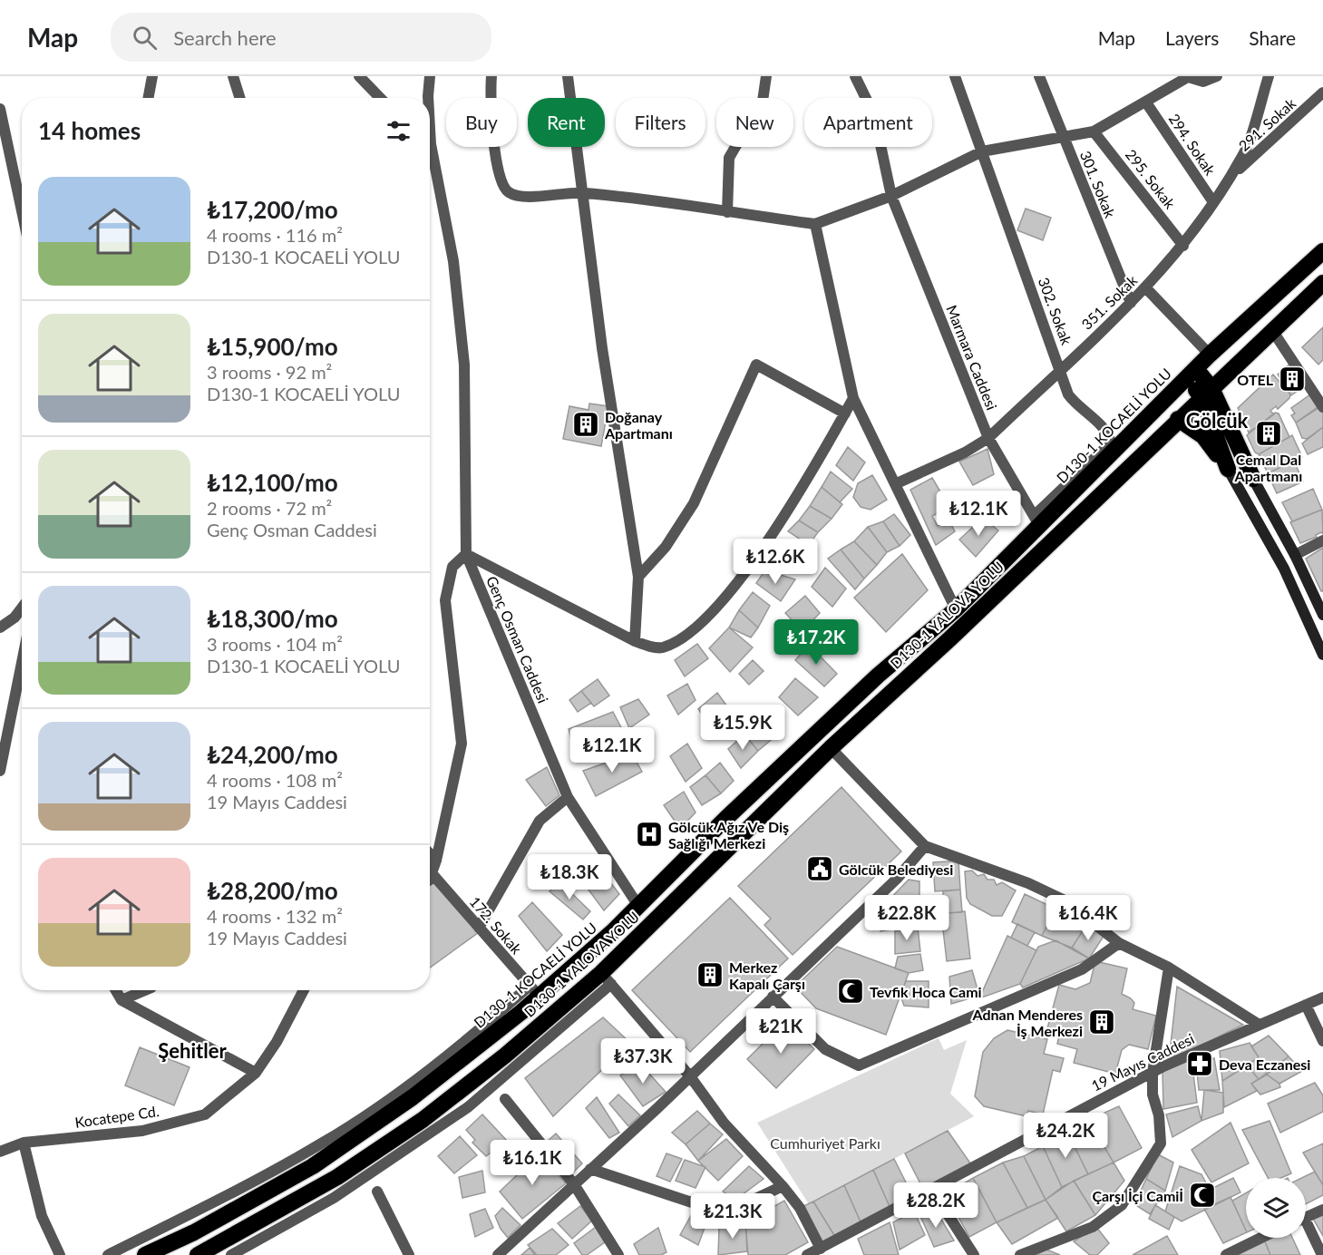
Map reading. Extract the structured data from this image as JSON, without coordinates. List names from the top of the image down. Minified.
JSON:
{"streets":{"highway":["D130-1 KOCAELİ YOLU","D130-1 YALOVA YOLU"],"street":["291. Sokak","294. Sokak","295. Sokak","301. Sokak","351. Sokak","302. Sokak","Marmara Caddesi","Genç Osman Caddesi","172. Sokak","19 Mayıs Caddesi","Kocatepe Cd."]},"crossings":[["291. Sokak","351. Sokak"],["294. Sokak","351. Sokak"],["295. Sokak","351. Sokak"],["301. Sokak","351. Sokak"],["351. Sokak","302. Sokak"],["351. Sokak","Marmara Caddesi"],["302. Sokak","Marmara Caddesi"],["302. Sokak","D130-1 KOCAELİ YOLU"],["Marmara Caddesi","D130-1 KOCAELİ YOLU"],["D130-1 KOCAELİ YOLU","Genç Osman Caddesi"],["D130-1 KOCAELİ YOLU","172. Sokak"]],"districts":["Gölcük","Şehitler"],"parks":["Cumhuriyet Parkı"],"places":{"building":["OTEL","Doğanay Apartmanı","Cemal Dal Apartmanı","Merkez Kapalı Çarşı","Adnan Menderes İş Merkezi"],"hospital":["Gölcük Ağız Ve Diş Sağlığı Merkezi"],"public building":["Gölcük Belediyesi"],"mosque":["Tevfik Hoca Cami","Çarşı İçi Camiİ"],"pharmacy":["Deva Eczanesi"]},"page":{"header":"Map","search":"Search here","nav":["Map","Layers","Share"],"chip":["Buy","Rent","Filters","New","Apartment"],"heading":"14 homes","list":[{"name":"₺17,200/mo","note":"4 rooms · 116 m² · D130-1 KOCAELİ YOLU"},{"name":"₺15,900/mo","note":"3 rooms · 92 m² · D130-1 KOCAELİ YOLU"},{"name":"₺12,100/mo","note":"2 rooms · 72 m² · Genç Osman Caddesi"},{"name":"₺18,300/mo","note":"3 rooms · 104 m² · D130-1 KOCAELİ YOLU"},{"name":"₺24,200/mo","note":"4 rooms · 108 m² · 19 Mayıs Caddesi"},{"name":"₺28,200/mo","note":"4 rooms · 132 m² · 19 Mayıs Caddesi"}],"price":["₺12.1K","₺12.6K","₺17.2K","₺15.9K","₺12.1K","₺18.3K","₺22.8K","₺16.4K","₺21K","₺37.3K","₺24.2K","₺16.1K","₺28.2K","₺21.3K"]}}
